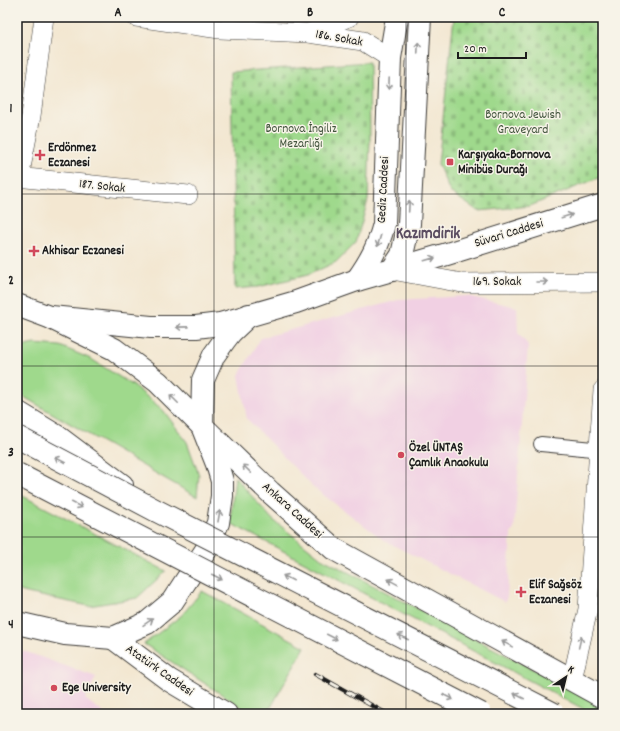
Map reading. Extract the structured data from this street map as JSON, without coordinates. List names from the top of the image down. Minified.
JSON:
{"streets":{"main road":["Gediz Caddesi","Süvari Caddesi","Ankara Caddesi","Atatürk Caddesi"],"street":["186. Sokak","187. Sokak","169. Sokak"]},"crossings":[["186. Sokak","Gediz Caddesi"],["Gediz Caddesi","Süvari Caddesi"],["Gediz Caddesi","169. Sokak"],["Süvari Caddesi","169. Sokak"]],"one_way":["Süvari Caddesi","169. Sokak"],"districts":["Kazımdirik"],"parks":["Bornova Jewish Graveyard","Bornova İngiliz Mezarlığı"],"places":{"health":["Erdönmez Eczanesi","Akhisar Eczanesi","Elif Sağsöz Eczanesi"],"transit":["Karşıyaka-Bornova Minibüs Durağı"],"other":["Özel ÜNTAŞ Çamlık Anaokulu","Ege University"]},"scale_bar":"20 m","north":"top right","grid":{"columns":["A","B","C"],"rows":["1","2","3","4"]}}
